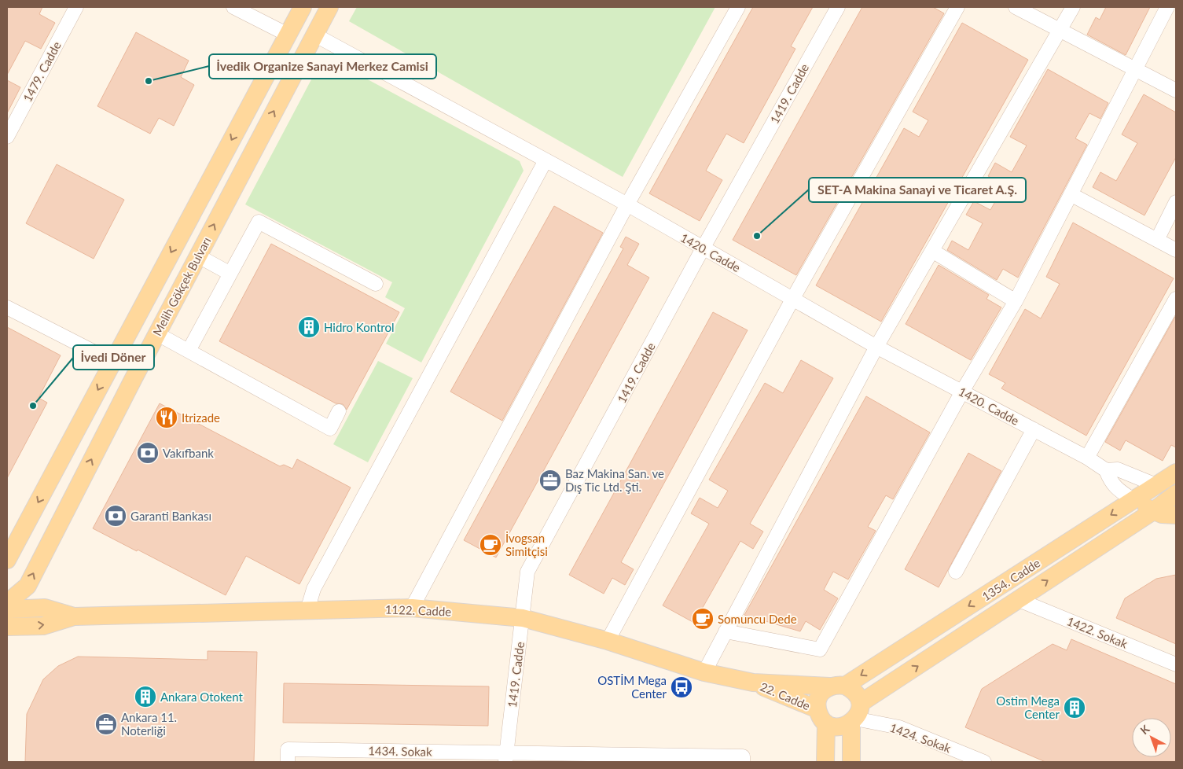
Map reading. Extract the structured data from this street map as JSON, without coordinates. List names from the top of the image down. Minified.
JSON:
{"streets":{"main road":["Melih Gökçek Bulvarı","1354. Cadde","1122. Cadde","22. Cadde"],"street":["1479. Cadde","1419. Cadde","1420. Cadde","1422. Sokak","1424. Sokak","1434. Sokak"]},"crossings":[["1419. Cadde","1420. Cadde"],["1419. Cadde","1122. Cadde"],["1419. Cadde","1434. Sokak"],["1420. Cadde","Melih Gökçek Bulvarı"],["1420. Cadde","1354. Cadde"],["1354. Cadde","1422. Sokak"],["1354. Cadde","22. Cadde"],["1354. Cadde","1424. Sokak"],["1122. Cadde","22. Cadde"],["22. Cadde","1424. Sokak"]],"places":{"other":["İvedik Organize Sanayi Merkez Camisi","SET-A Makina Sanayi ve Ticaret A.Ş.","İvedi Döner"],"building":["Hidro Kontrol","Ankara Otokent","Ostim Mega Center"],"restaurant":["Itrizade"],"bank":["Vakıfbank","Garanti Bankası"],"office":["Baz Makina San. ve Dış Tic Ltd. Şti.","Ankara 11. Noterliği"],"cafe":["İvogsan Simitçisi","Somuncu Dede"],"bus stop":["OSTİM Mega Center"]},"north":"top left"}
